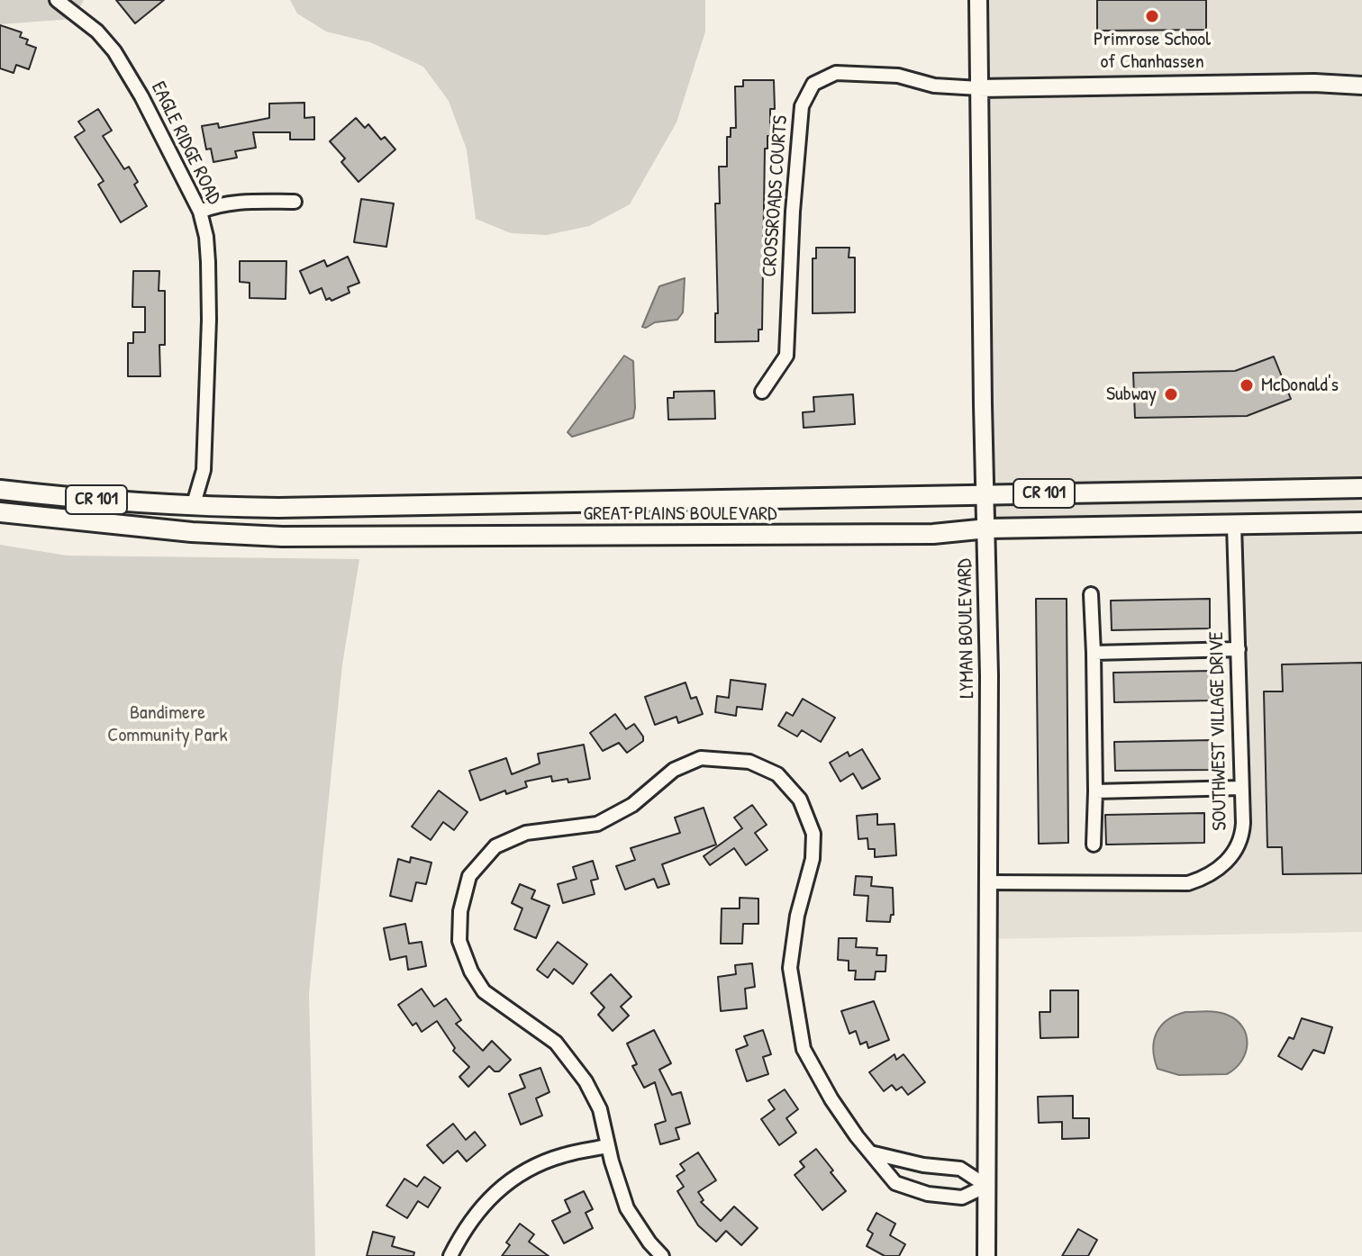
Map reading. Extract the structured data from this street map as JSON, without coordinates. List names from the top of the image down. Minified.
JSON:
{"streets":{"main road":["CR 101","GREAT PLAINS BOULEVARD"],"street":["EAGLE RIDGE ROAD","CROSSROADS COURTS","LYMAN BOULEVARD","SOUTHWEST VILLAGE DRIVE"]},"crossings":[["EAGLE RIDGE ROAD","GREAT PLAINS BOULEVARD"],["CROSSROADS COURTS","LYMAN BOULEVARD"],["GREAT PLAINS BOULEVARD","LYMAN BOULEVARD"],["GREAT PLAINS BOULEVARD","SOUTHWEST VILLAGE DRIVE"],["LYMAN BOULEVARD","SOUTHWEST VILLAGE DRIVE"]],"parks":["Bandimere Community Park"],"places":["Primrose School of Chanhassen","McDonald's","Subway"]}
